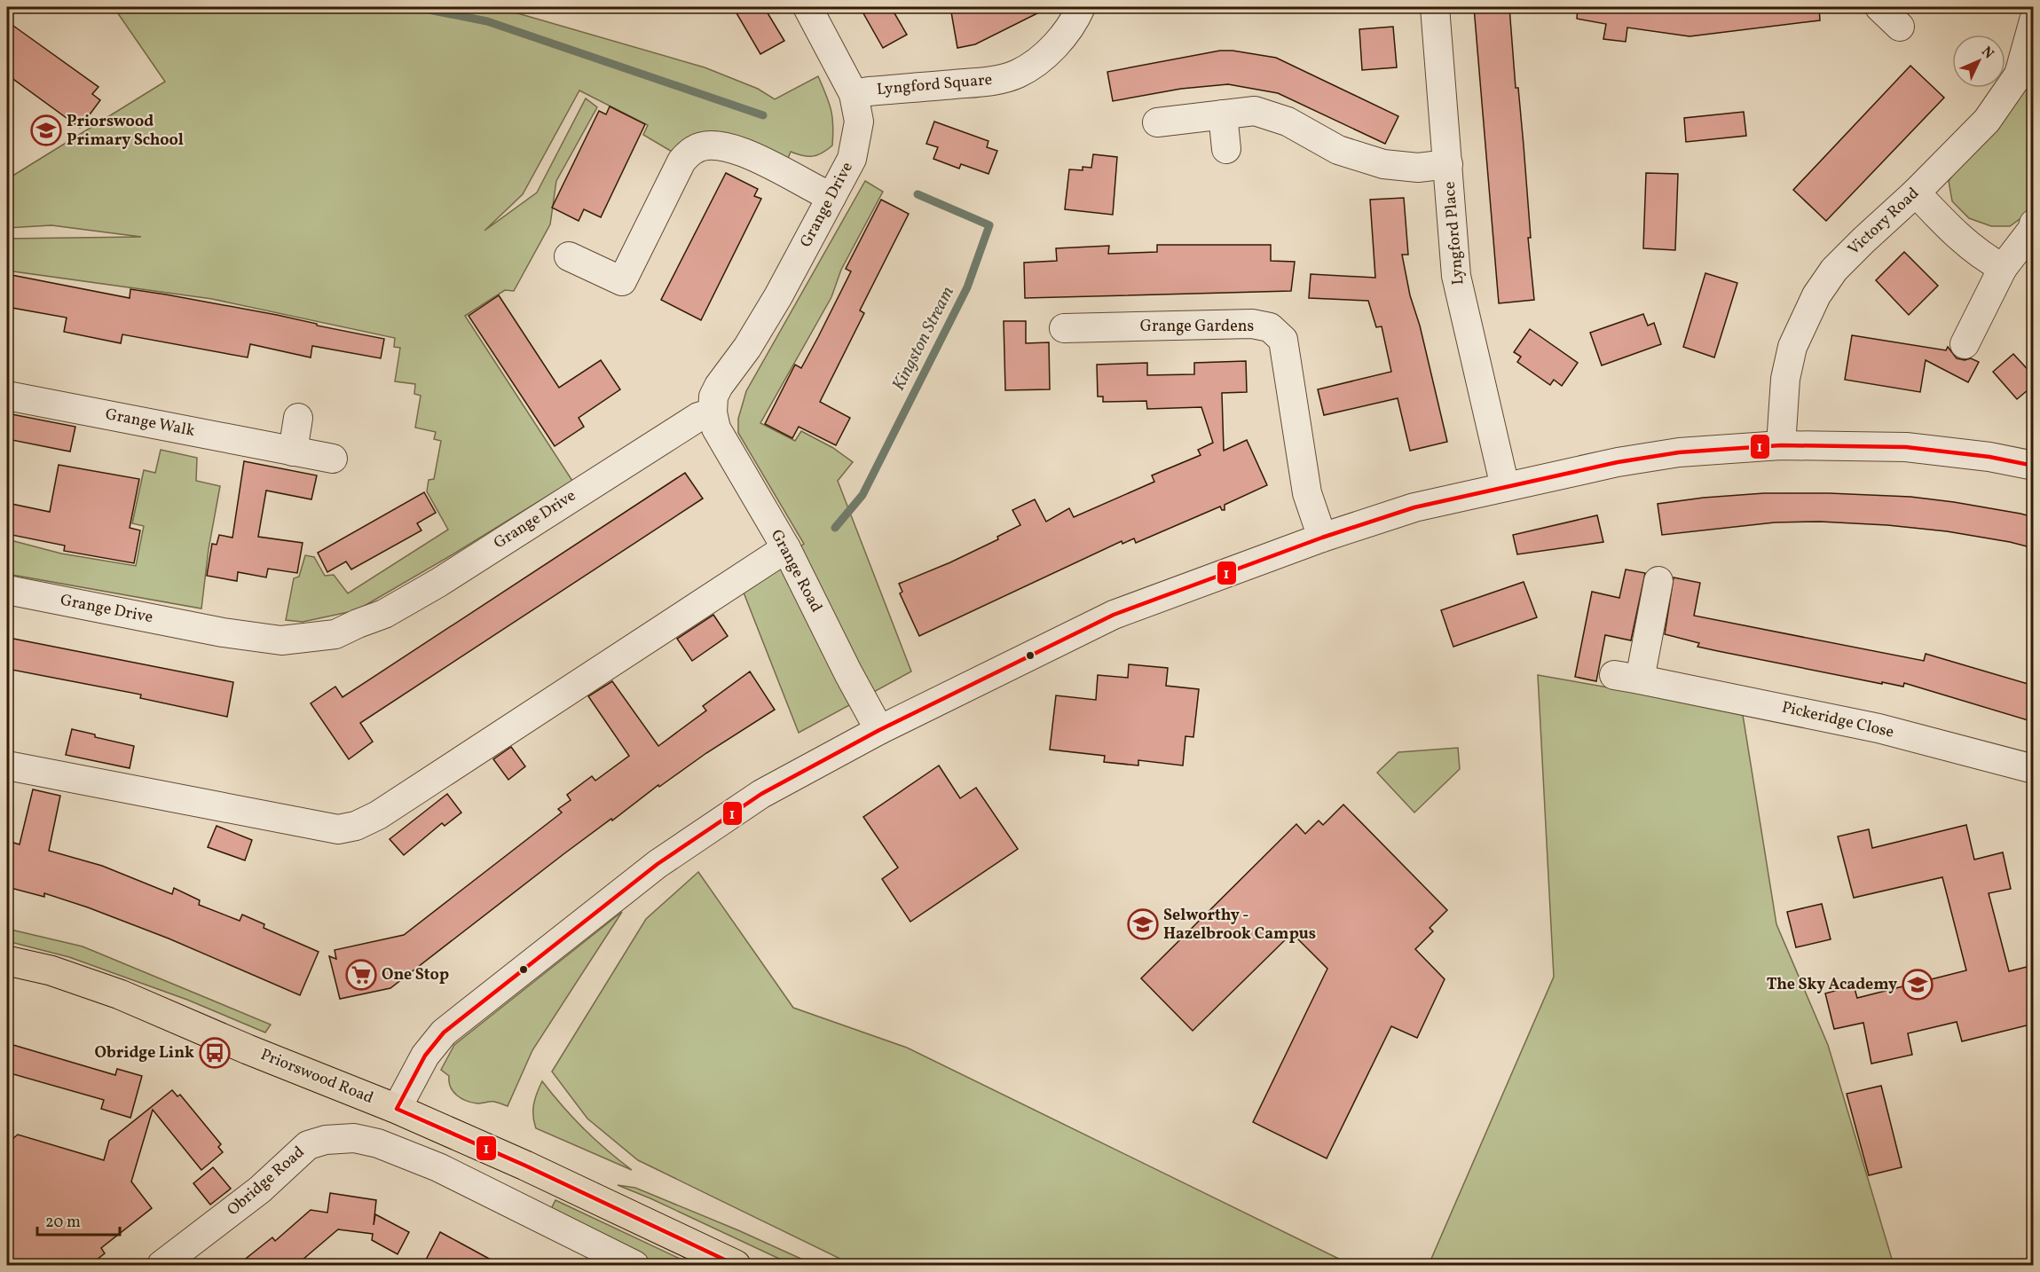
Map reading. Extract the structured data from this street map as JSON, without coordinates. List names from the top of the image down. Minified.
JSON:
{"streets":{"main road":["Priorswood Road"],"street":["Lyngford Square","Grange Drive","Victory Road","Lyngford Place","Grange Gardens","Grange Walk","Grange Road","Pickeridge Close","Obridge Road"]},"crossings":[["Lyngford Square","Grange Drive"],["Grange Drive","Grange Road"]],"water":["Kingston Stream"],"places":{"school or university":["Priorswood Primary School","Selworthy - Hazelbrook Campus","The Sky Academy"],"supermarket":["One Stop"],"bus stop":["Obridge Link"]},"lines":["transit line 1"],"scale_bar":"20 m","north":"top right"}
